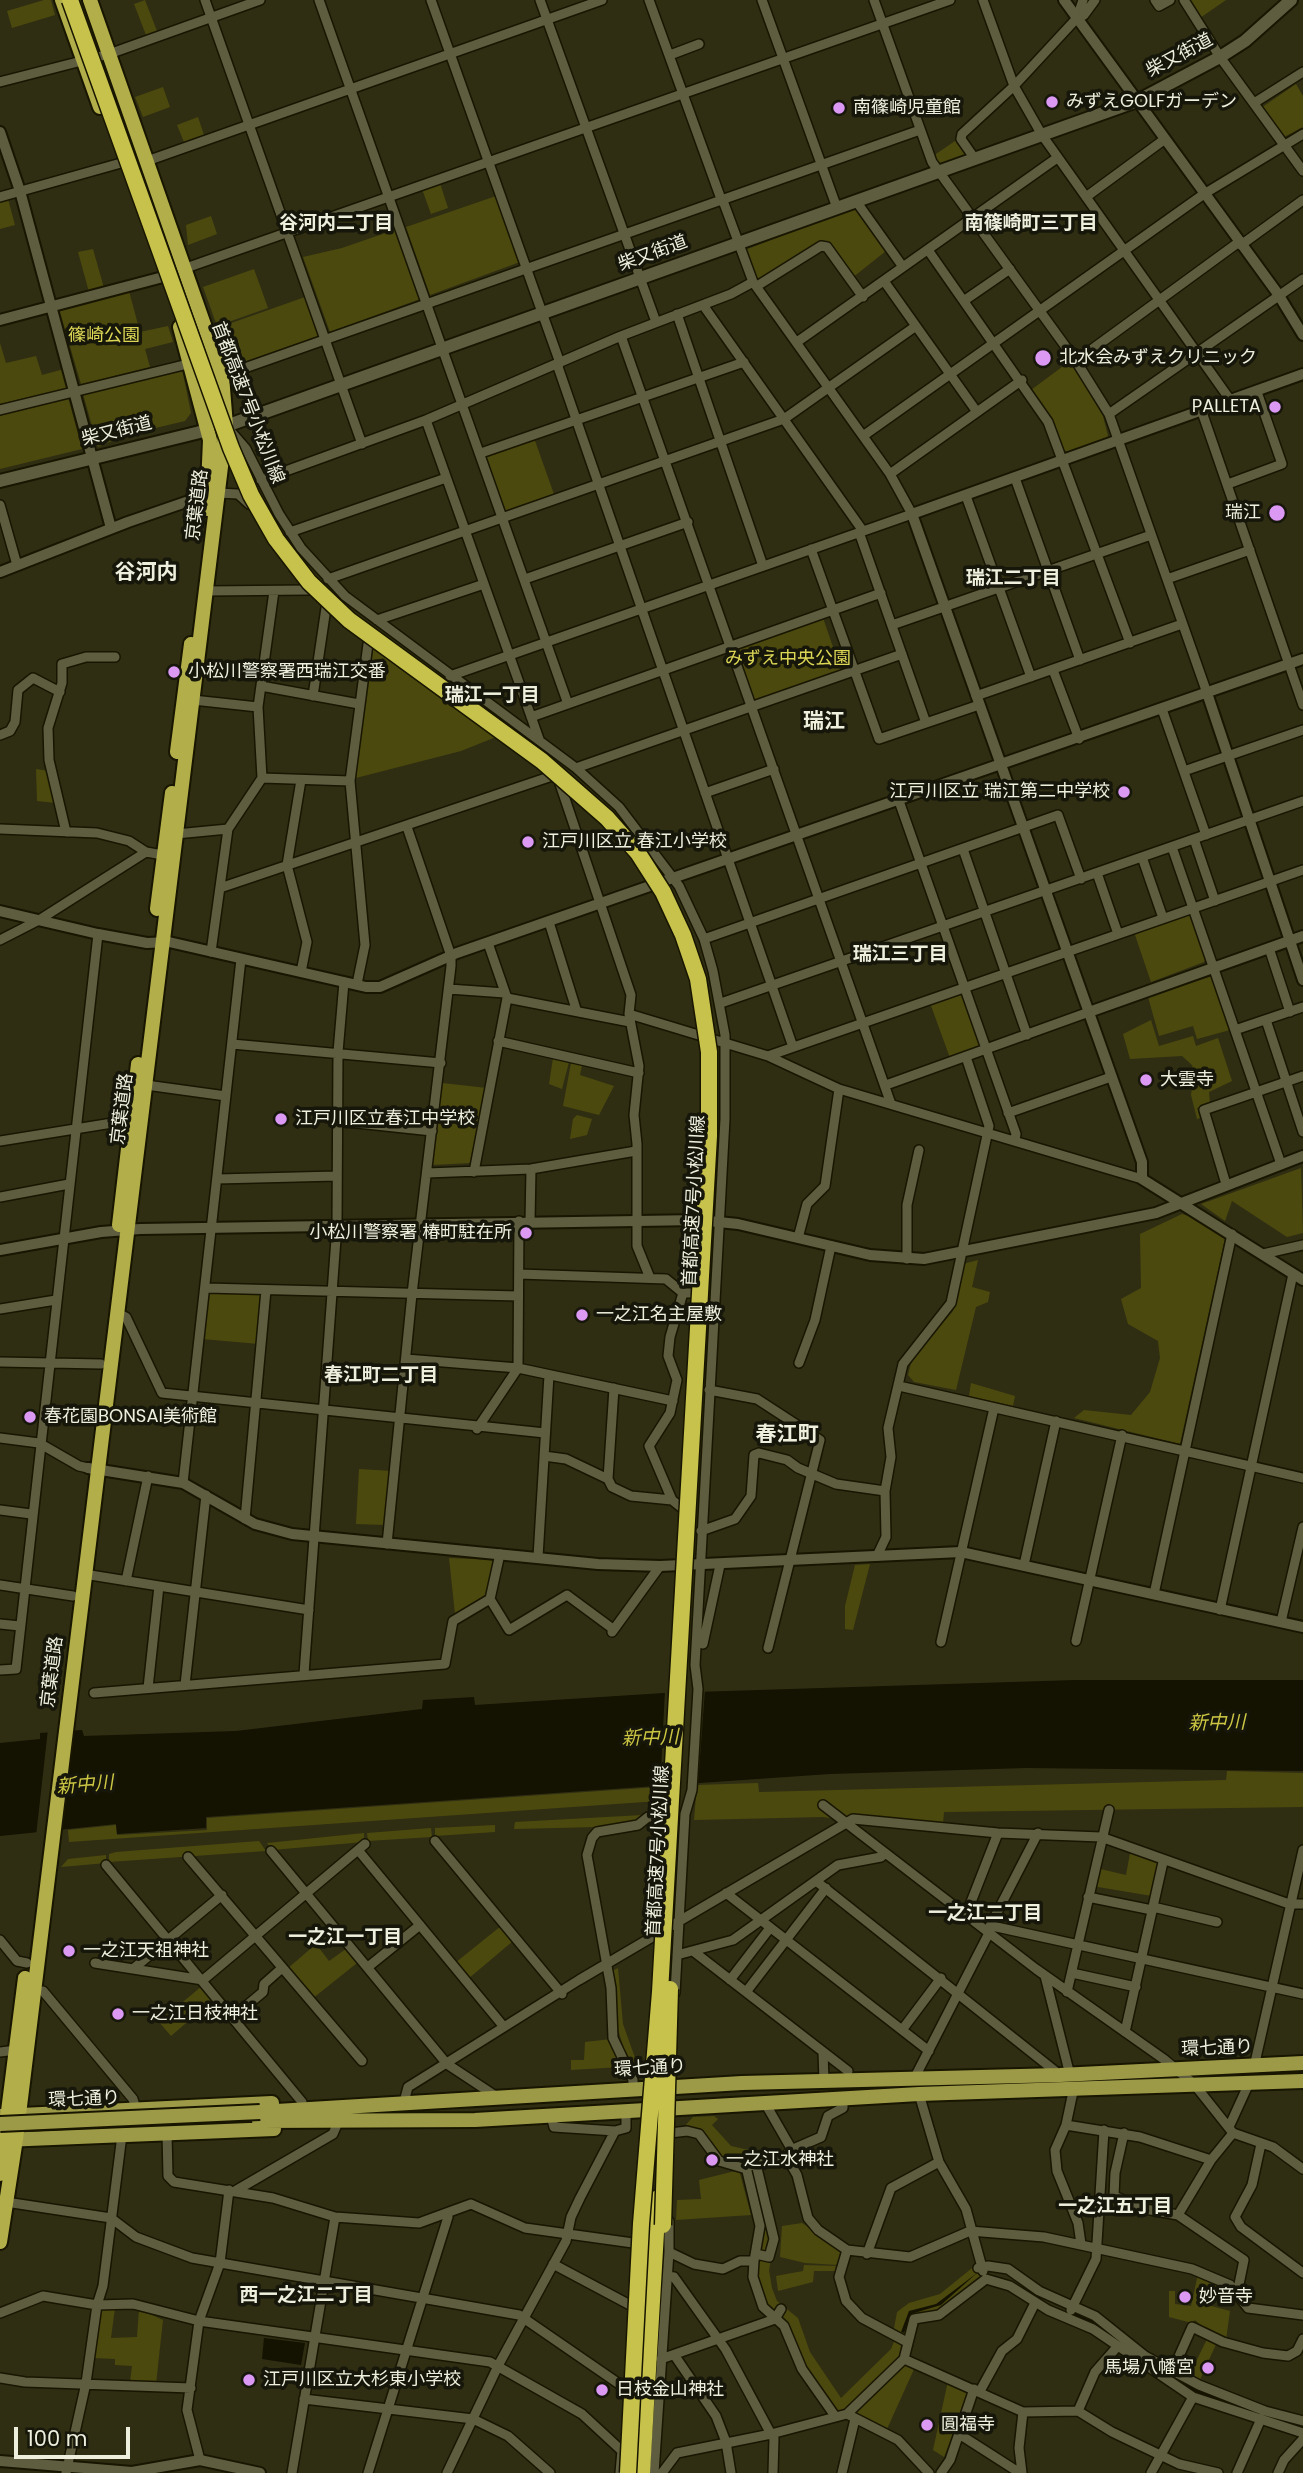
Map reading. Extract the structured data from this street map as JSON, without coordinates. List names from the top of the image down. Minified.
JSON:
{"streets":{"highway":["首都高速7号小松川線","京葉道路"],"main road":["柴又街道","環七通り"]},"crossings":[["柴又街道","京葉道路"],["京葉道路","環七通り"]],"districts":["谷河内二丁目","南篠崎町三丁目","谷河内","瑞江二丁目","瑞江一丁目","瑞江","瑞江三丁目","春江町二丁目","春江町","一之江二丁目","一之江一丁目","一之江五丁目","西一之江二丁目"],"water":["新中川"],"parks":["篠崎公園","みずえ中央公園"],"places":["みずえGOLFガーデン","南篠崎児童館","北水会みずえクリニック","PALLETA","瑞江","小松川警察署西瑞江交番","江戸川区立 瑞江第二中学校","江戸川区立 春江小学校","大雲寺","江戸川区立春江中学校","小松川警察署 椿町駐在所","一之江名主屋敷","春花園BONSAI美術館","一之江天祖神社","一之江日枝神社","一之江水神社","妙音寺","馬場八幡宮","江戸川区立大杉東小学校","日枝金山神社","圓福寺"],"scale_bar":"100 m"}
